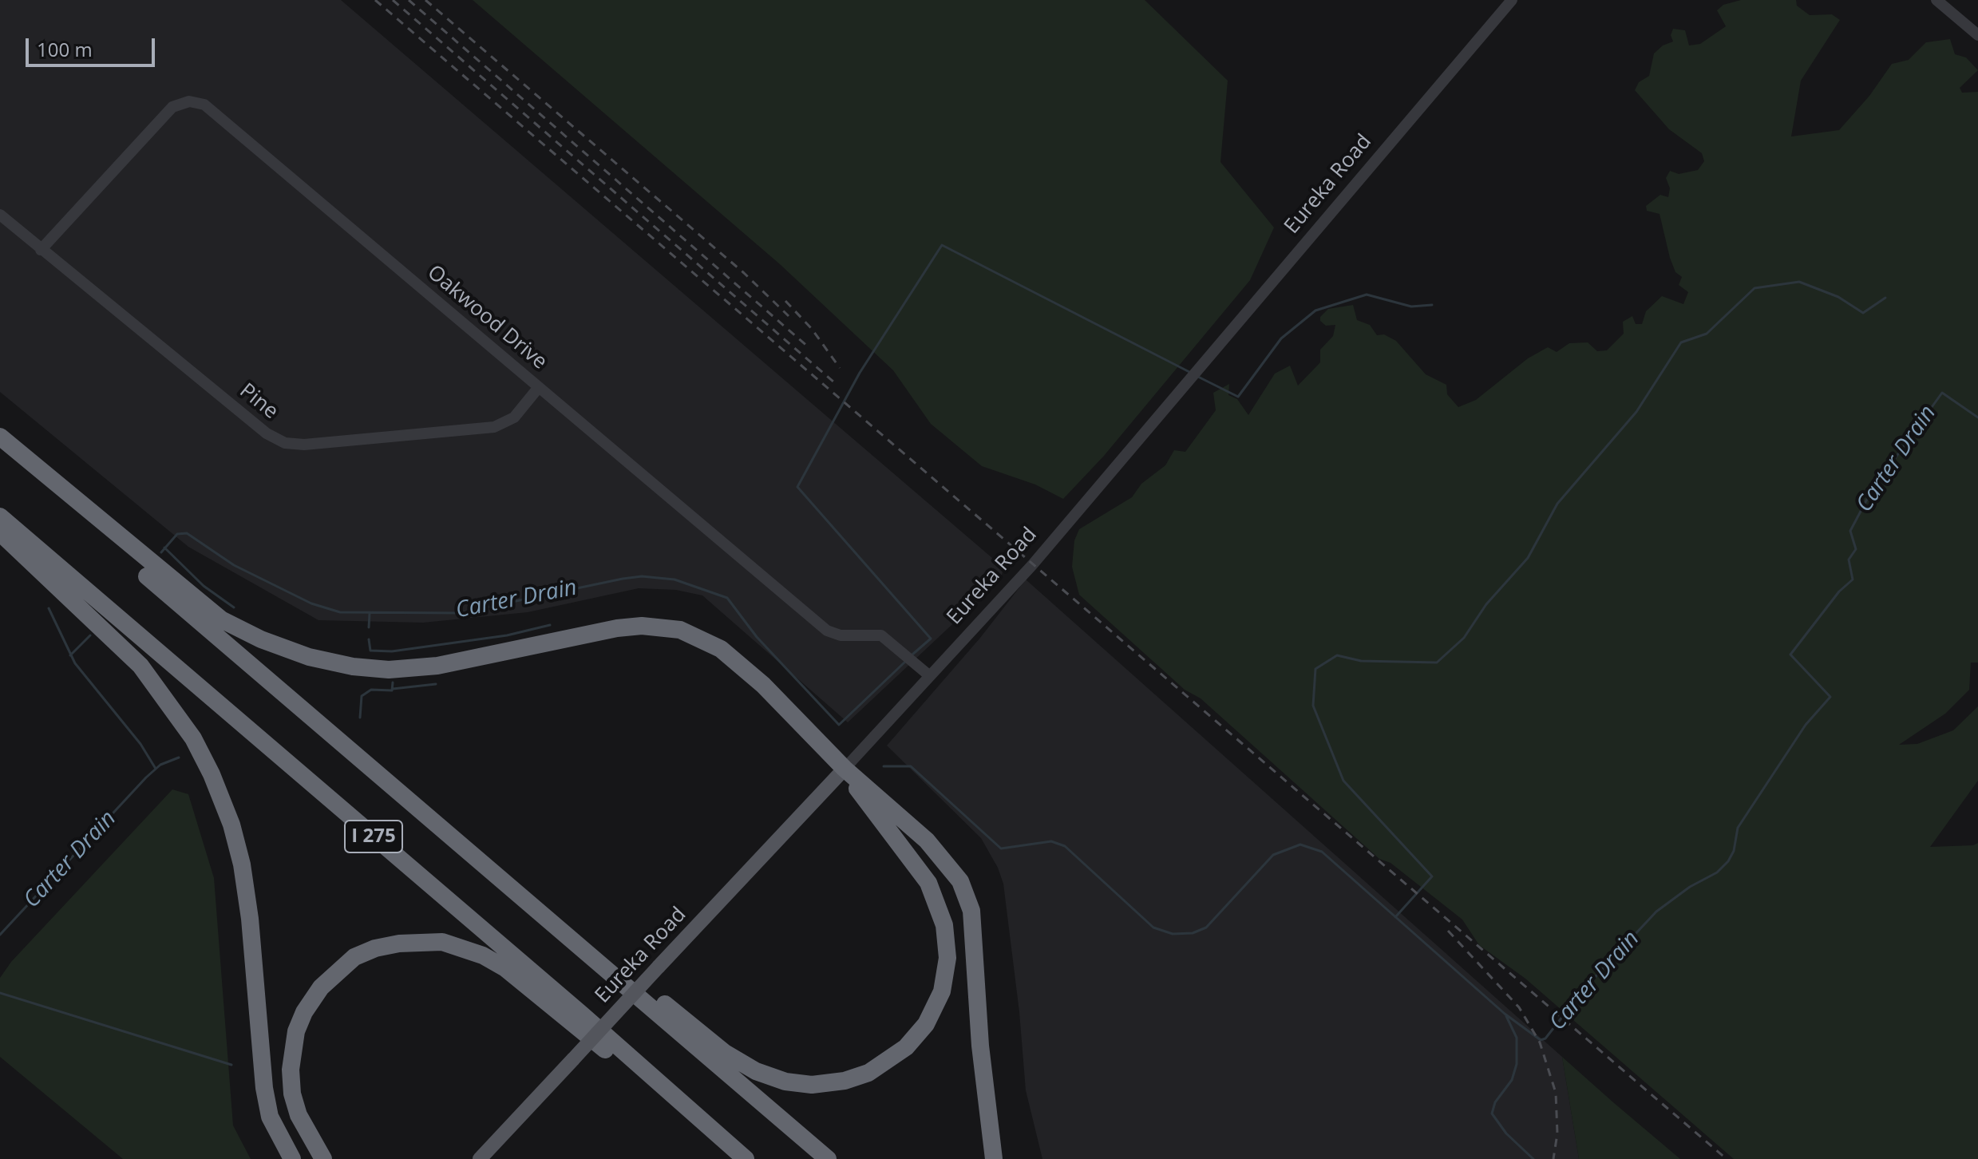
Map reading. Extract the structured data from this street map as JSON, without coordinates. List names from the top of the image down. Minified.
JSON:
{"streets":{"highway":["I 275"],"main road":["Eureka Road"],"street":["Oakwood Drive","Pine"]},"crossings":[["Eureka Road","Oakwood Drive"],["Oakwood Drive","Pine"]],"water":["Carter Drain"],"scale_bar":"100 m"}
